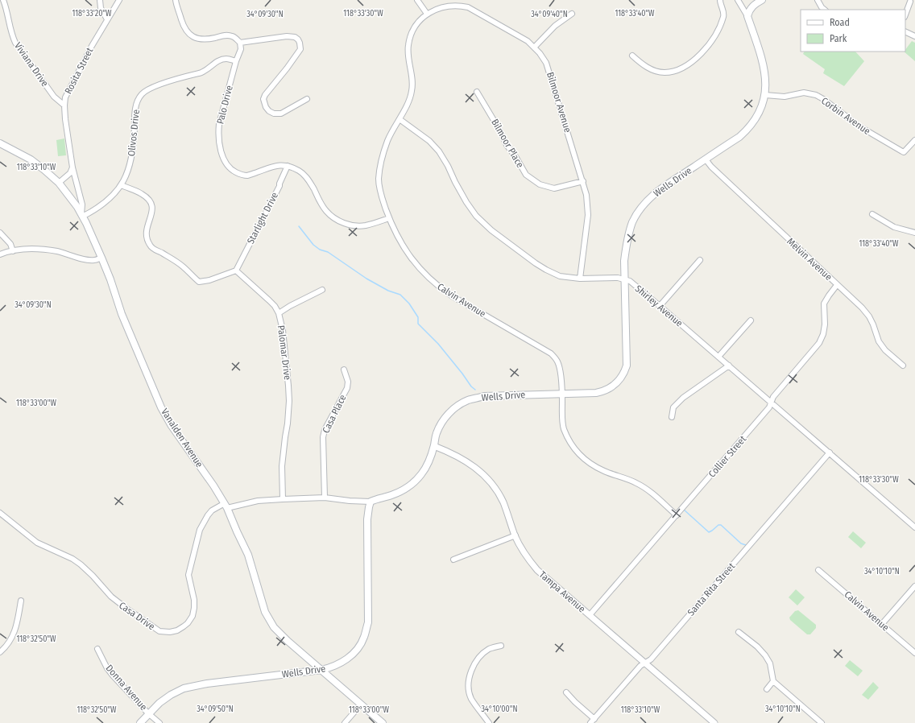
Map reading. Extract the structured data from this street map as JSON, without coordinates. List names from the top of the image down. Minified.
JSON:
{"streets":{"main road":["Wells Drive","Vanalden Avenue"],"street":["Viviana Drive","Rosita Street","Bilmoor Avenue","Palo Drive","Corbin Avenue","Olivos Drive","Bilmoor Place","Starlight Drive","Melvin Avenue","Calvin Avenue","Shirley Avenue","Palomar Drive","Casa Place","Collier Street","Santa Rita Street","Tampa Avenue","Casa Drive","Donna Avenue"]},"crossings":[["Viviana Drive","Rosita Street"],["Rosita Street","Olivos Drive"],["Rosita Street","Vanalden Avenue"],["Bilmoor Avenue","Bilmoor Place"],["Bilmoor Avenue","Calvin Avenue"],["Bilmoor Avenue","Shirley Avenue"],["Palo Drive","Olivos Drive"],["Palo Drive","Starlight Drive"],["Palo Drive","Calvin Avenue"],["Corbin Avenue","Wells Drive"],["Olivos Drive","Vanalden Avenue"],["Wells Drive","Melvin Avenue"],["Wells Drive","Calvin Avenue"],["Wells Drive","Shirley Avenue"],["Wells Drive","Vanalden Avenue"],["Wells Drive","Tampa Avenue"],["Wells Drive","Casa Drive"],["Wells Drive","Donna Avenue"],["Starlight Drive","Palomar Drive"],["Melvin Avenue","Collier Street"],["Calvin Avenue","Shirley Avenue"],["Calvin Avenue","Collier Street"],["Shirley Avenue","Collier Street"],["Shirley Avenue","Santa Rita Street"],["Palomar Drive","Casa Drive"],["Casa Place","Casa Drive"],["Vanalden Avenue","Casa Drive"],["Collier Street","Tampa Avenue"],["Santa Rita Street","Tampa Avenue"]],"legend":["Road","Park"],"coordinates":["118°33'20\"W","118°33'30\"W","118°33'40\"W","34°09'30\"N","34°09'40\"N","118°33'10\"W","118°33'00\"W","34°10'10\"N","118°32'50\"W","34°09'50\"N","34°10'00\"N"]}
